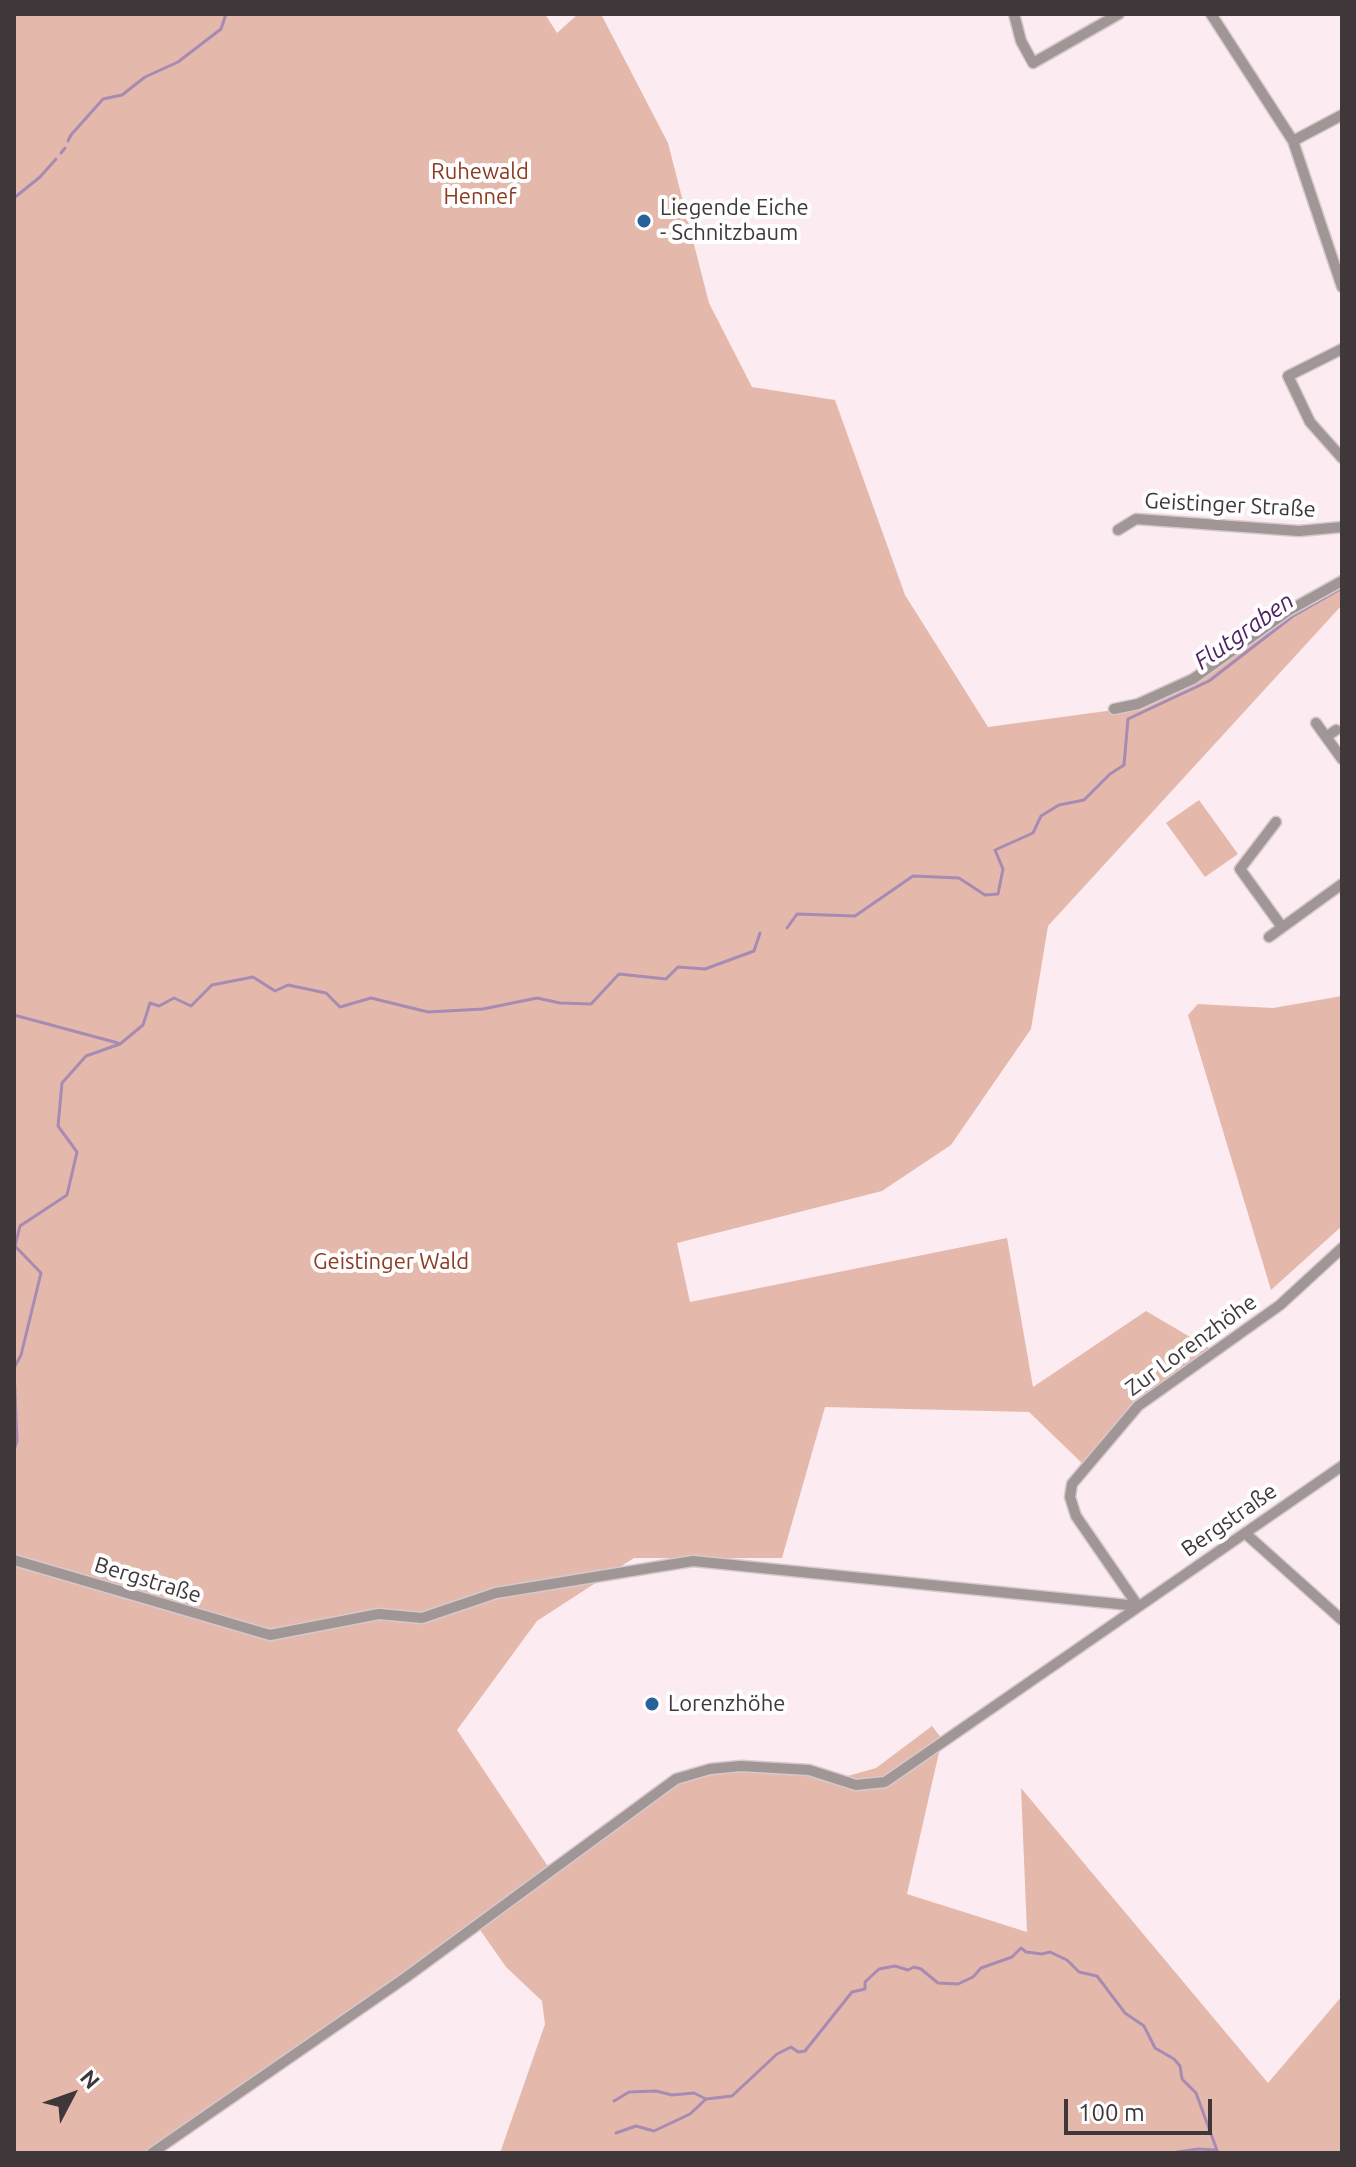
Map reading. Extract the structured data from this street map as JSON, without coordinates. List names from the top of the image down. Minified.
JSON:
{"streets":{"street":["Geistinger Straße","Zur Lorenzhöhe","Bergstraße"]},"crossings":[["Zur Lorenzhöhe","Bergstraße"]],"water":["Flutgraben"],"parks":["Ruhewald Hennef","Geistinger Wald"],"places":["Liegende Eiche - Schnitzbaum","Lorenzhöhe"],"scale_bar":"100 m","north":"top right"}
